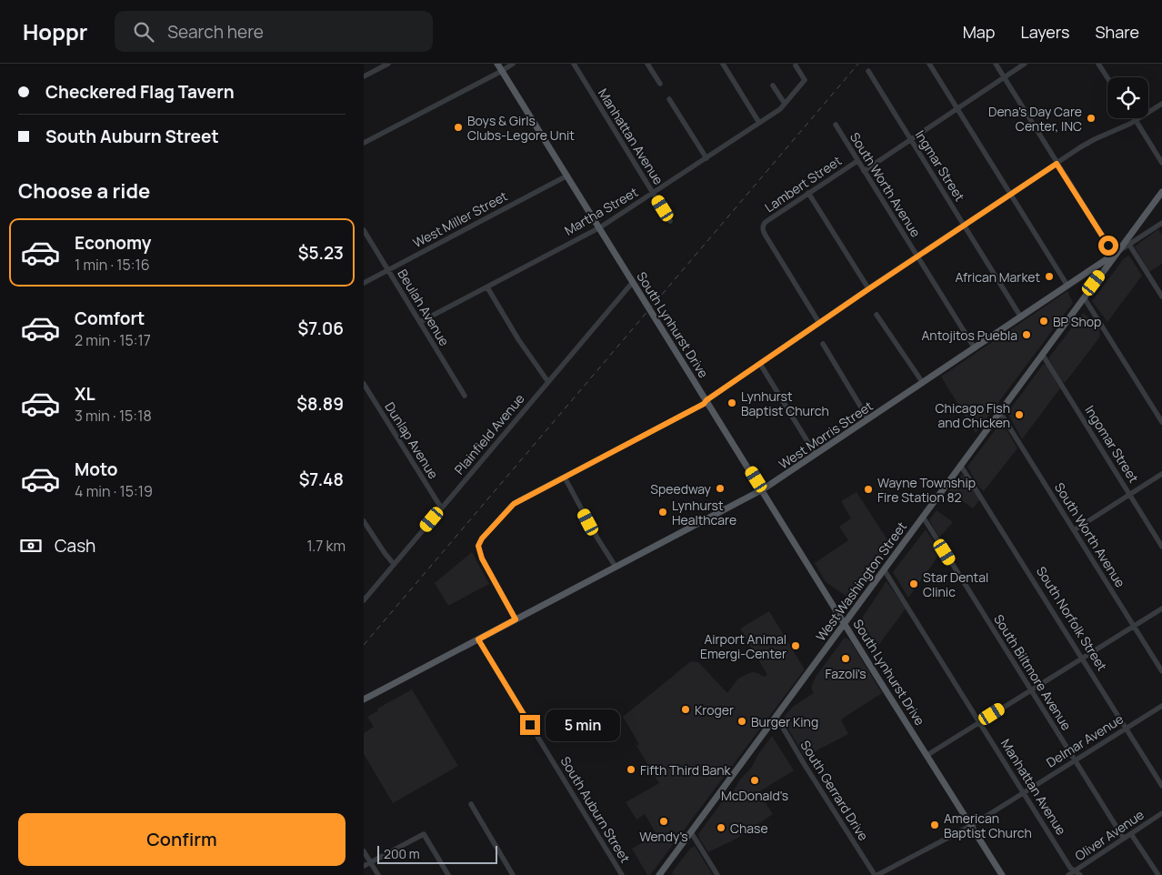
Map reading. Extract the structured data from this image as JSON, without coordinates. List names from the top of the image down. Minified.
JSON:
{"streets":{"main road":["South Lynhurst Drive","West Morris Street","West Washington Street"],"street":["Manhattan Avenue","Ingmar Street","Lambert Street","South Worth Avenue","Martha Street","West Miller Street","Beulah Avenue","Plainfield Avenue","Dunlap Avenue","Ingomar Street","South Norfolk Street","South Biltmore Avenue","Delmar Avenue","South Gerrard Drive","South Auburn Street","Oliver Avenue"]},"crossings":[["Manhattan Avenue","Martha Street"],["Manhattan Avenue","West Washington Street"],["Manhattan Avenue","Delmar Avenue"],["Manhattan Avenue","Oliver Avenue"],["Ingmar Street","West Morris Street"],["Lambert Street","South Worth Avenue"],["South Worth Avenue","West Morris Street"],["South Worth Avenue","West Washington Street"],["Martha Street","Beulah Avenue"],["Martha Street","South Lynhurst Drive"],["West Miller Street","Beulah Avenue"],["West Miller Street","South Lynhurst Drive"],["South Lynhurst Drive","Plainfield Avenue"],["South Lynhurst Drive","West Morris Street"],["South Lynhurst Drive","West Washington Street"],["South Lynhurst Drive","Delmar Avenue"],["Plainfield Avenue","Dunlap Avenue"],["West Morris Street","West Washington Street"],["West Morris Street","South Auburn Street"],["Ingomar Street","West Washington Street"],["West Washington Street","South Norfolk Street"],["West Washington Street","South Biltmore Avenue"],["West Washington Street","South Gerrard Drive"],["South Norfolk Street","Delmar Avenue"],["South Biltmore Avenue","Delmar Avenue"],["South Biltmore Avenue","Oliver Avenue"],["Delmar Avenue","South Gerrard Drive"]],"places":["Dena's Day Care Center, INC","Boys & Girls Clubs-Legore Unit","African Market","BP Shop","Antojitos Puebla","Lynhurst Baptist Church","Chicago Fish and Chicken","Speedway","Wayne Township Fire Station 82","Lynhurst Healthcare","Star Dental Clinic","Airport Animal Emergi-Center","Fazoli's","Kroger","Burger King","Fifth Third Bank","McDonald's","Wendy's","American Baptist Church","Chase"],"scale_bar":"200 m","page":{"header":"Hoppr","search":"Search here","nav":["Map","Layers","Share"],"banner":["Checkered Flag Tavern","South Auburn Street"],"heading":"Choose a ride","list":[{"name":"Economy","note":"1 min · 15:16","value":"$5.23"},{"name":"Comfort","note":"2 min · 15:17","value":"$7.06"},{"name":"XL","note":"3 min · 15:18","value":"$8.89"},{"name":"Moto","note":"4 min · 15:19","value":"$7.48"}],"pay":["Cash","1.7 km"],"bubble":"5 min","buttons":"Confirm","scale":"200 m"}}
